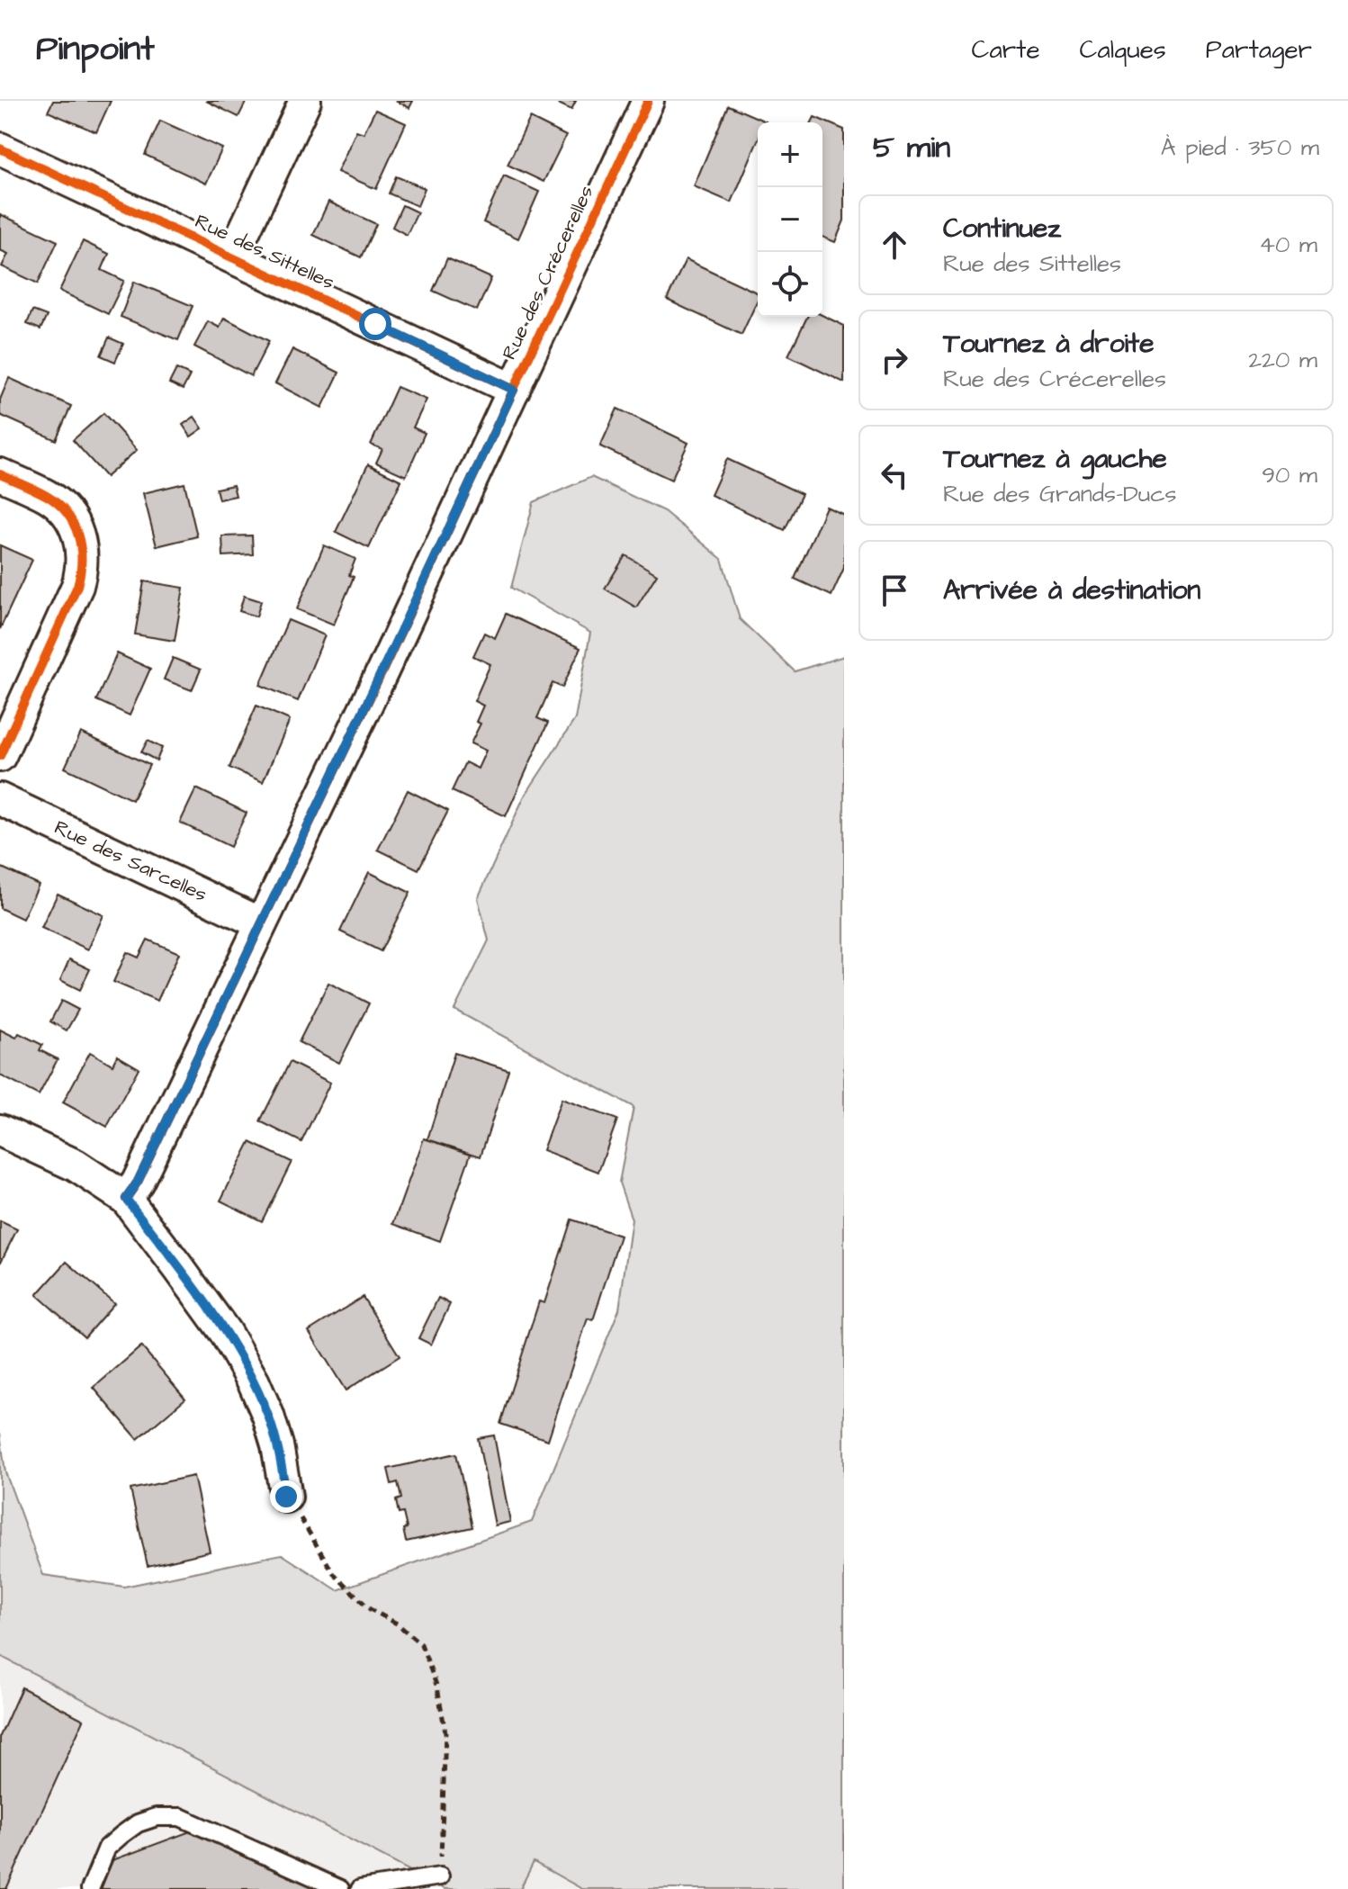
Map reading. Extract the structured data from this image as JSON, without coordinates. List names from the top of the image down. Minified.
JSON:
{"streets":{"street":["Rue des Sittelles","Rue des Crécerelles","Rue des Sarcelles"]},"crossings":[["Rue des Sittelles","Rue des Crécerelles"],["Rue des Crécerelles","Rue des Sarcelles"]],"page":{"header":"Pinpoint","nav":["Carte","Calques","Partager"],"heading":["5 min","À pied · 350 m"],"map_buttons":["+","−"],"list":[["Continuez","Rue des Sittelles","40 m"],["Tournez à droite","Rue des Crécerelles","220 m"],["Tournez à gauche","Rue des Grands-Ducs","90 m"],"Arrivée à destination"]}}
